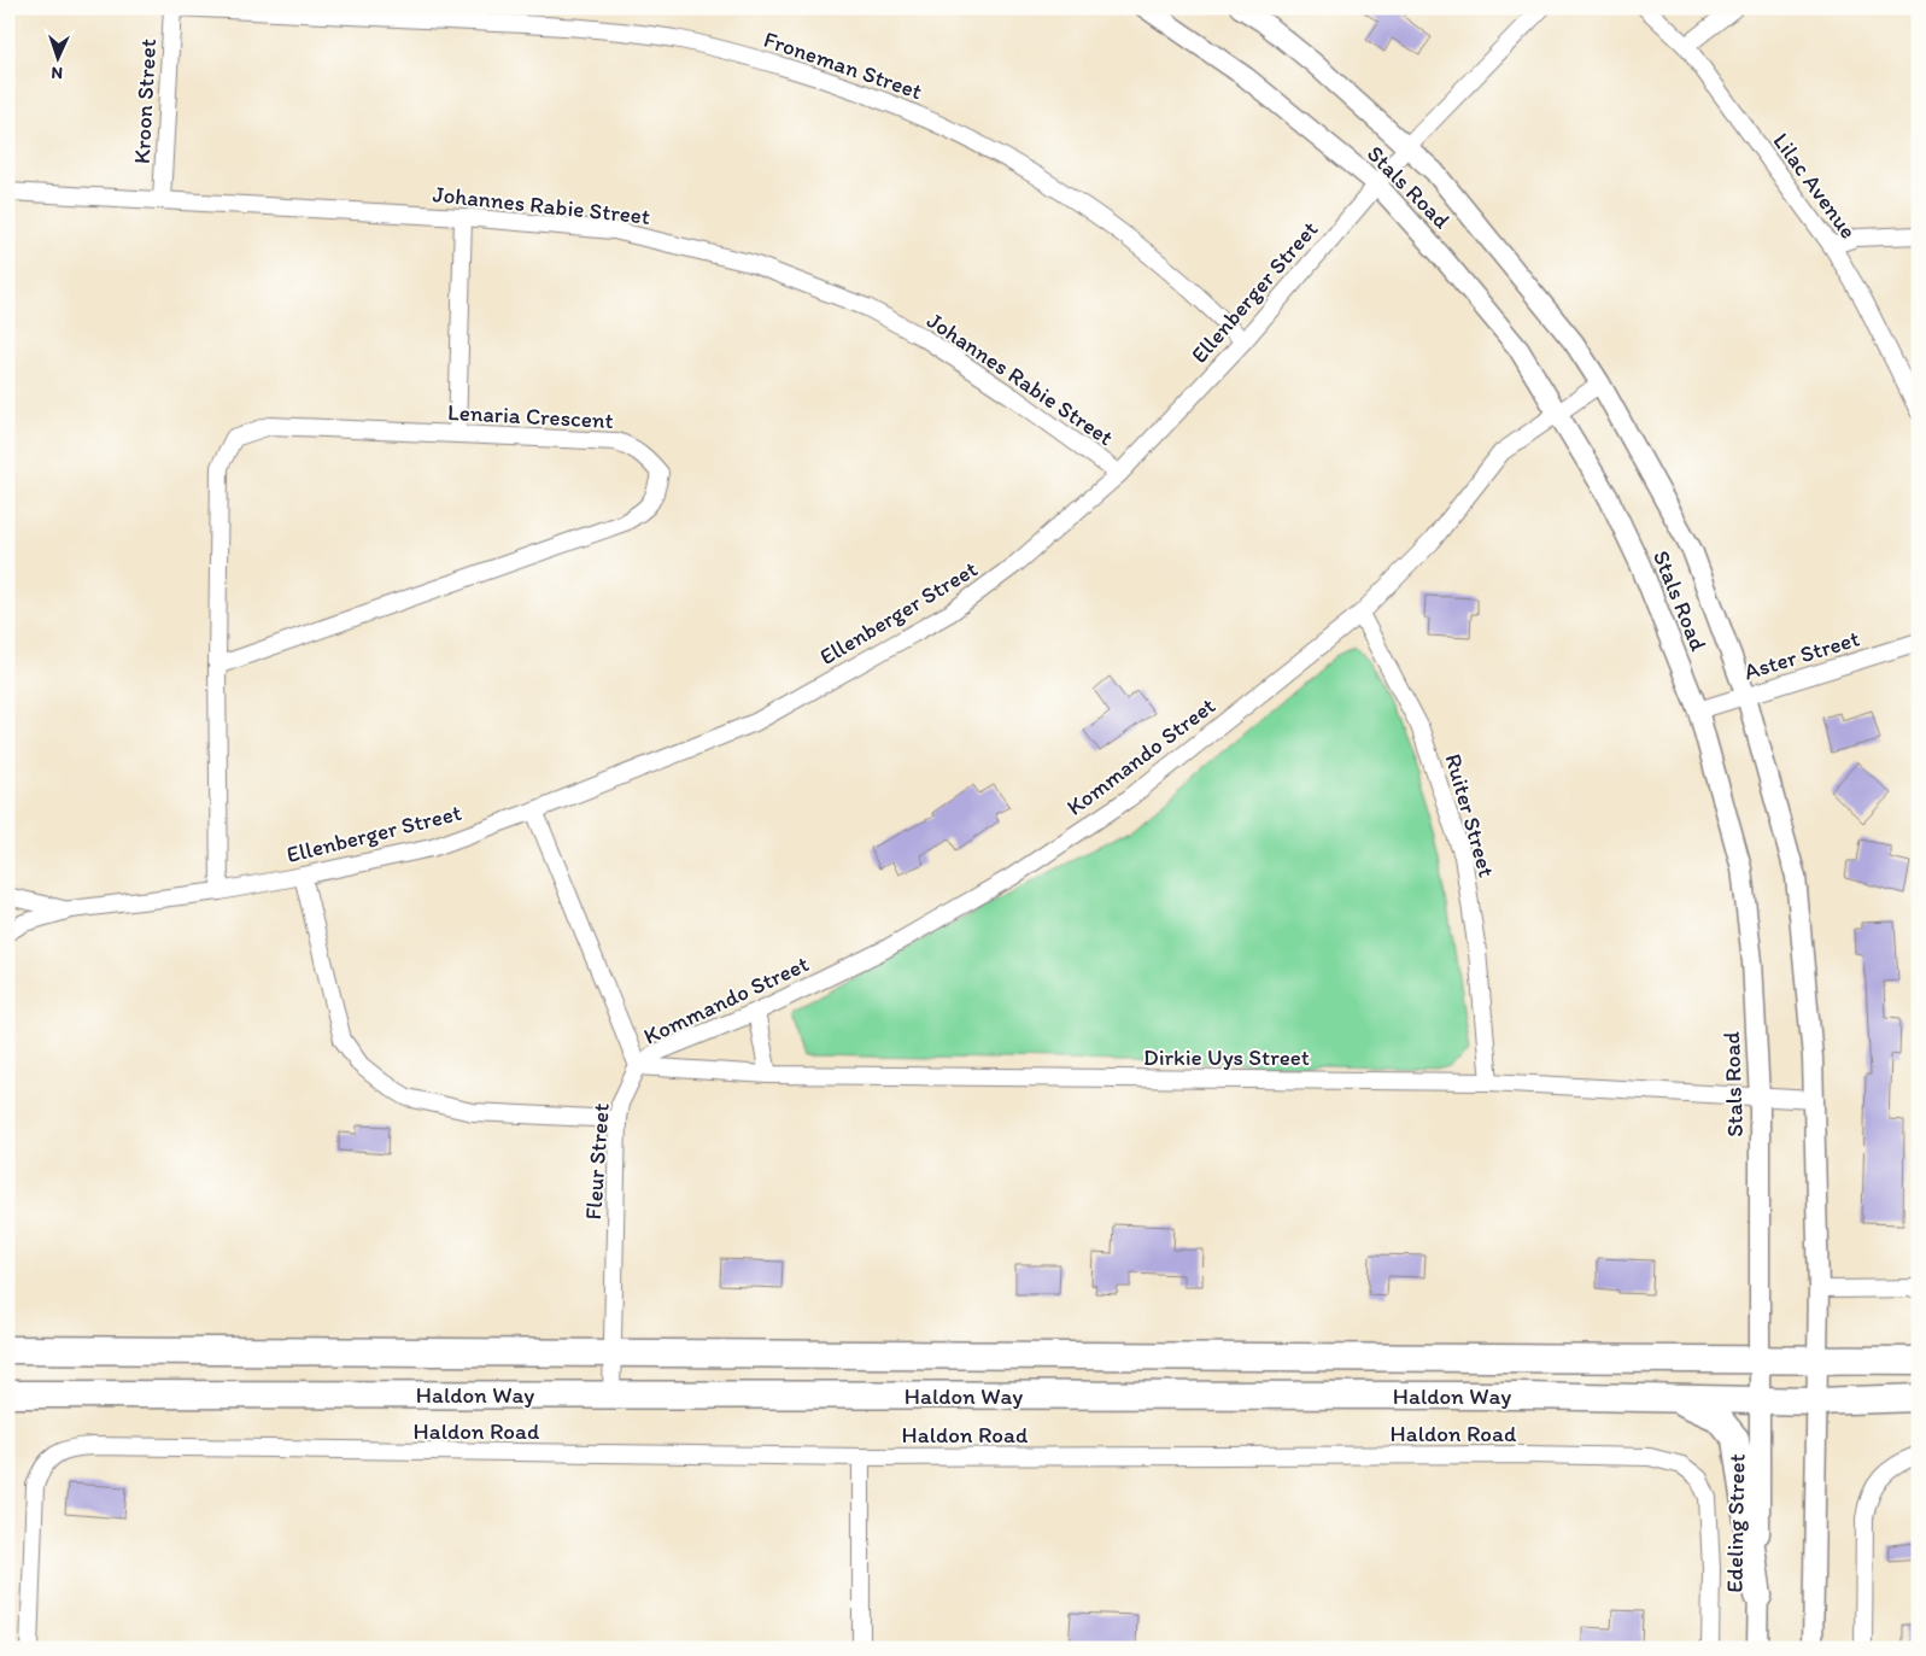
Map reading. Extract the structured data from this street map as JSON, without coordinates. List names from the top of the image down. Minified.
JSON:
{"streets":{"highway":["Haldon Way"],"street":["Froneman Street","Kroon Street","Lilac Avenue","Stals Road","Johannes Rabie Street","Ellenberger Street","Lenaria Crescent","Aster Street","Kommando Street","Ruiter Street","Dirkie Uys Street","Fleur Street","Haldon Road","Edeling Street"]},"crossings":[["Froneman Street","Kroon Street"],["Froneman Street","Ellenberger Street"],["Kroon Street","Johannes Rabie Street"],["Stals Road","Ellenberger Street"],["Stals Road","Aster Street"],["Stals Road","Kommando Street"],["Stals Road","Dirkie Uys Street"],["Stals Road","Haldon Way"],["Stals Road","Edeling Street"],["Johannes Rabie Street","Ellenberger Street"],["Ellenberger Street","Lenaria Crescent"],["Kommando Street","Ruiter Street"],["Kommando Street","Dirkie Uys Street"],["Kommando Street","Fleur Street"],["Ruiter Street","Dirkie Uys Street"],["Dirkie Uys Street","Fleur Street"],["Fleur Street","Haldon Way"],["Haldon Way","Edeling Street"]],"north":"bottom"}
